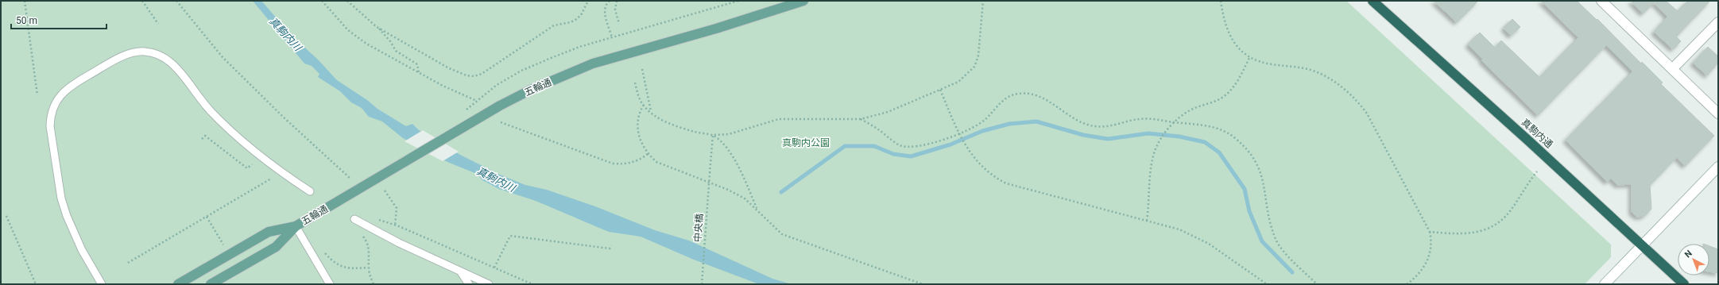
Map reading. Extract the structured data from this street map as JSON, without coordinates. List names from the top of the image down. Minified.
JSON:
{"streets":{"highway":["真駒内通"],"main road":["五輪通"],"path":["中央橋"]},"water":["真駒内川"],"parks":["真駒内公園"],"scale_bar":"50 m","north":"top left"}
